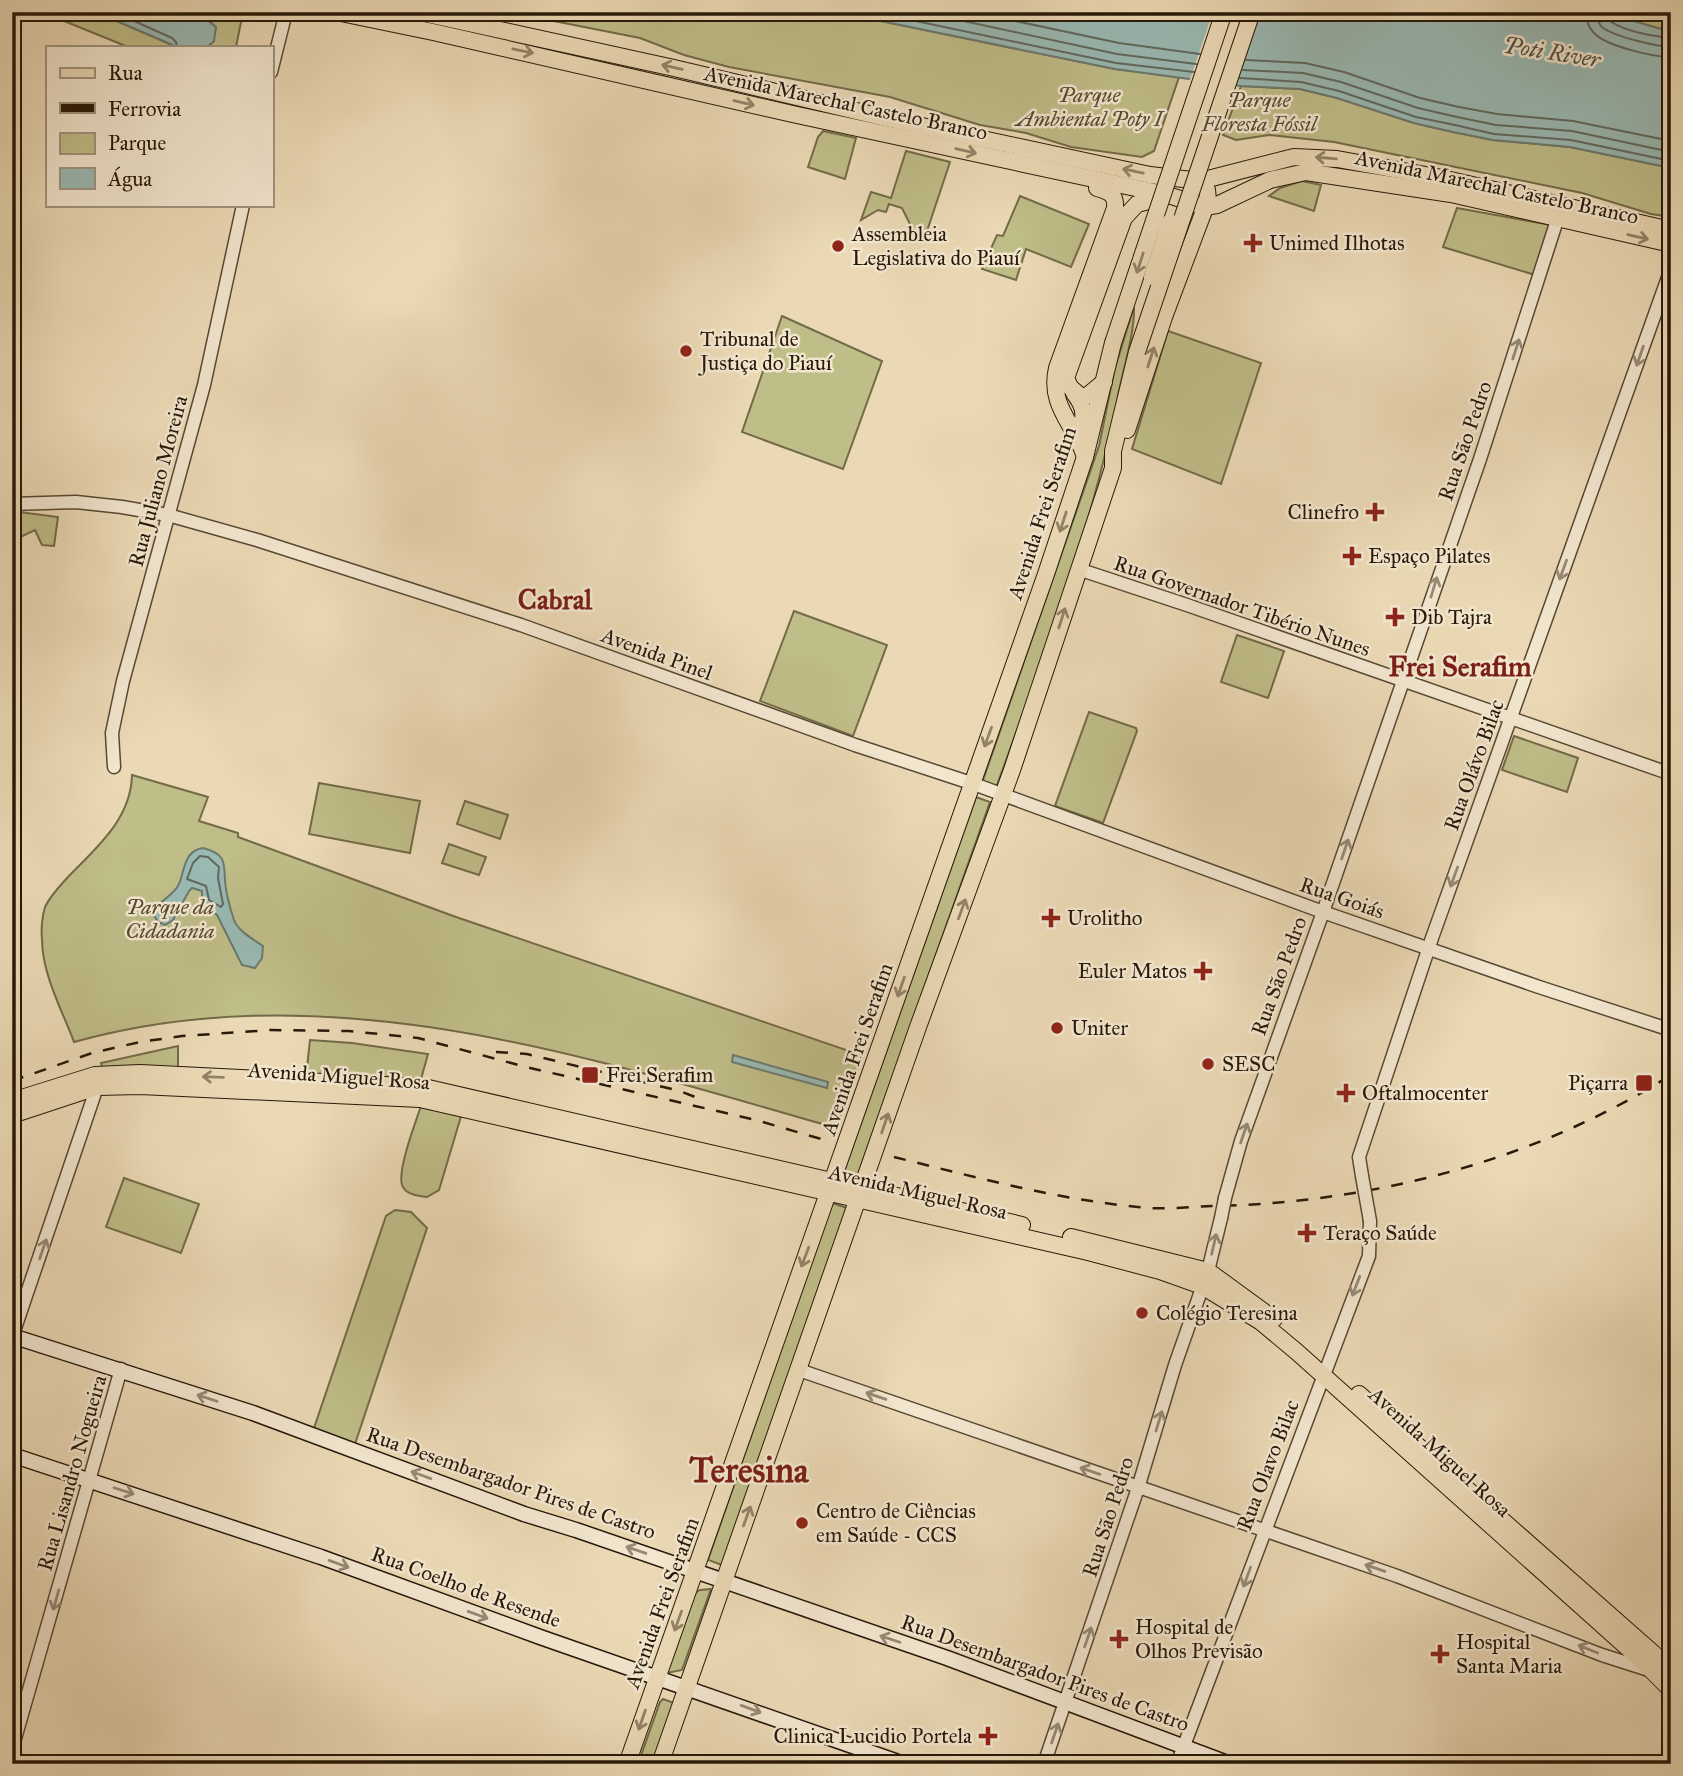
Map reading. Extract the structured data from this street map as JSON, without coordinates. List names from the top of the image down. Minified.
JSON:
{"streets":{"main road":["Avenida Marechal Castelo Branco","Avenida Frei Serafim","Avenida Miguel Rosa","Rua Desembargador Pires de Castro","Rua Coelho de Resende"],"street":["Rua São Pedro","Rua Juliano Moreira","Rua Governador Tibério Nunes","Avenida Pinel","Rua Olávo Bilac","Rua Goiás","Rua Olavo Bilac","Rua Lisandro Nogueira"]},"crossings":[["Avenida Marechal Castelo Branco","Rua São Pedro"],["Rua São Pedro","Rua Governador Tibério Nunes"],["Rua São Pedro","Rua Goiás"],["Rua São Pedro","Avenida Miguel Rosa"],["Rua São Pedro","Rua Desembargador Pires de Castro"],["Rua Juliano Moreira","Avenida Pinel"],["Avenida Frei Serafim","Avenida Pinel"],["Avenida Frei Serafim","Avenida Miguel Rosa"],["Avenida Frei Serafim","Rua Desembargador Pires de Castro"],["Avenida Frei Serafim","Rua Coelho de Resende"],["Rua Governador Tibério Nunes","Rua Olávo Bilac"],["Avenida Pinel","Rua Goiás"],["Rua Olávo Bilac","Rua Goiás"],["Rua Olávo Bilac","Rua Olavo Bilac"],["Avenida Miguel Rosa","Rua Olavo Bilac"],["Rua Olavo Bilac","Rua Desembargador Pires de Castro"],["Rua Lisandro Nogueira","Rua Desembargador Pires de Castro"],["Rua Lisandro Nogueira","Rua Coelho de Resende"]],"one_way":["Rua São Pedro","Rua Olávo Bilac","Rua Olavo Bilac","Rua Lisandro Nogueira","Rua Desembargador Pires de Castro","Rua Coelho de Resende"],"districts":["Cabral","Frei Serafim","Teresina"],"water":["Poti River"],"parks":["Parque Ambiental Poty I","Parque Floresta Fóssil","Parque da Cidadania"],"places":{"health":["Unimed Ilhotas","Clinefro","Espaço Pilates","Dib Tajra","Urolitho","Euler Matos","Oftalmocenter","Teraço Saúde","Hospital de Olhos Previsão","Hospital Santa Maria","Clinica Lucidio Portela"],"other":["Assembleia Legislativa do Piauí","Tribunal de Justiça do Piauí","Uniter","SESC","Colégio Teresina","Centro de Ciências em Saúde - CCS"],"transit":["Frei Serafim","Piçarra"]},"legend":["Rua","Ferrovia","Parque","Água"]}
